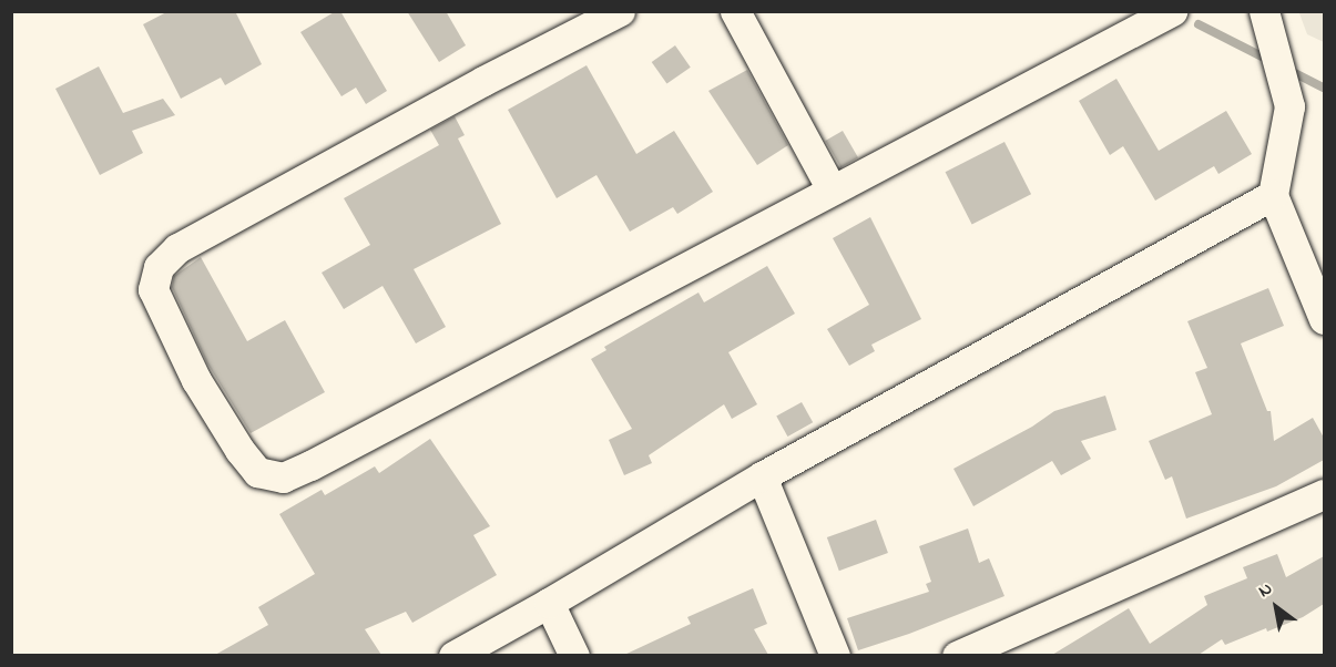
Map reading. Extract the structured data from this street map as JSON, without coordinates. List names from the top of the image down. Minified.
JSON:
{"north":"top left"}
